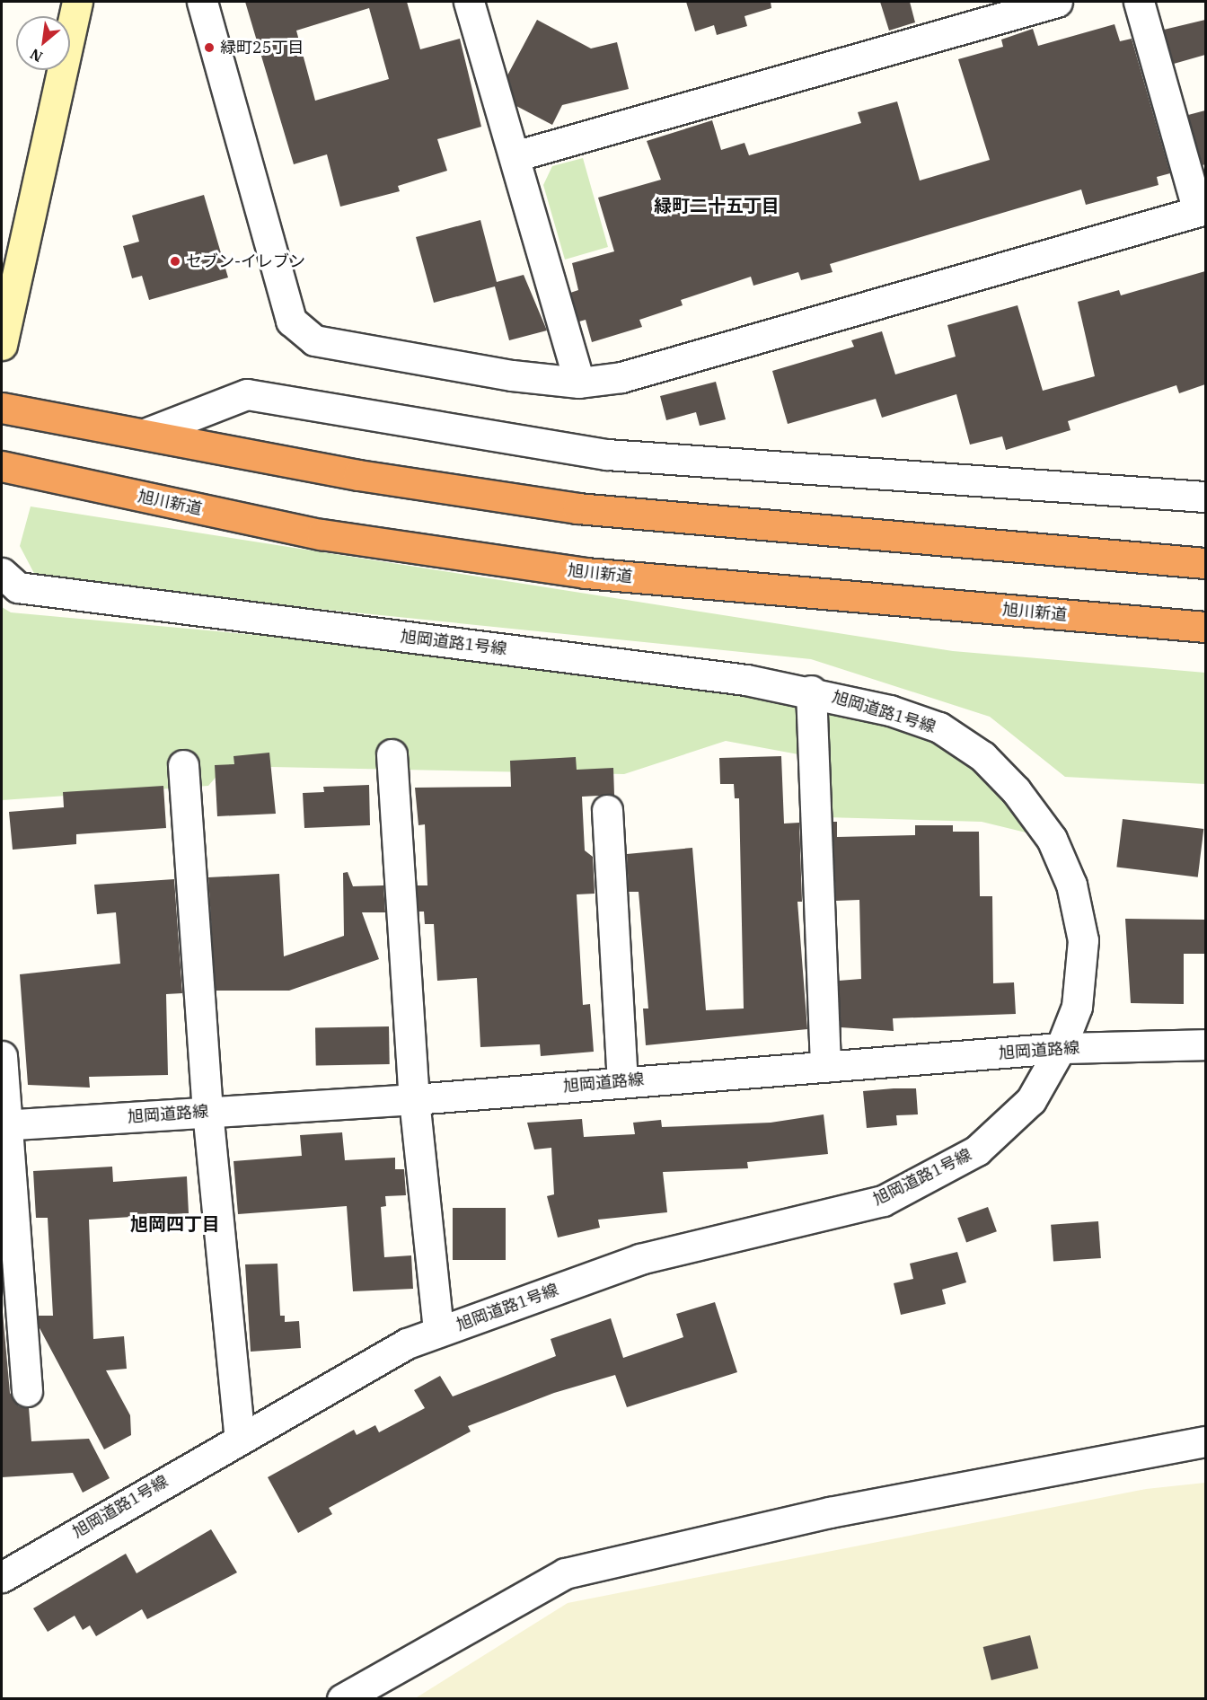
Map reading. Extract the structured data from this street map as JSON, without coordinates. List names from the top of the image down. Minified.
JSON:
{"streets":{"highway":["旭川新道"],"street":["旭岡道路1号線","旭岡道路線"]},"crossings":[["旭岡道路1号線","旭岡道路線"]],"districts":["緑町二十五丁目","旭岡四丁目"],"places":["緑町25丁目","セブン-イレブン"],"north":"bottom left"}
